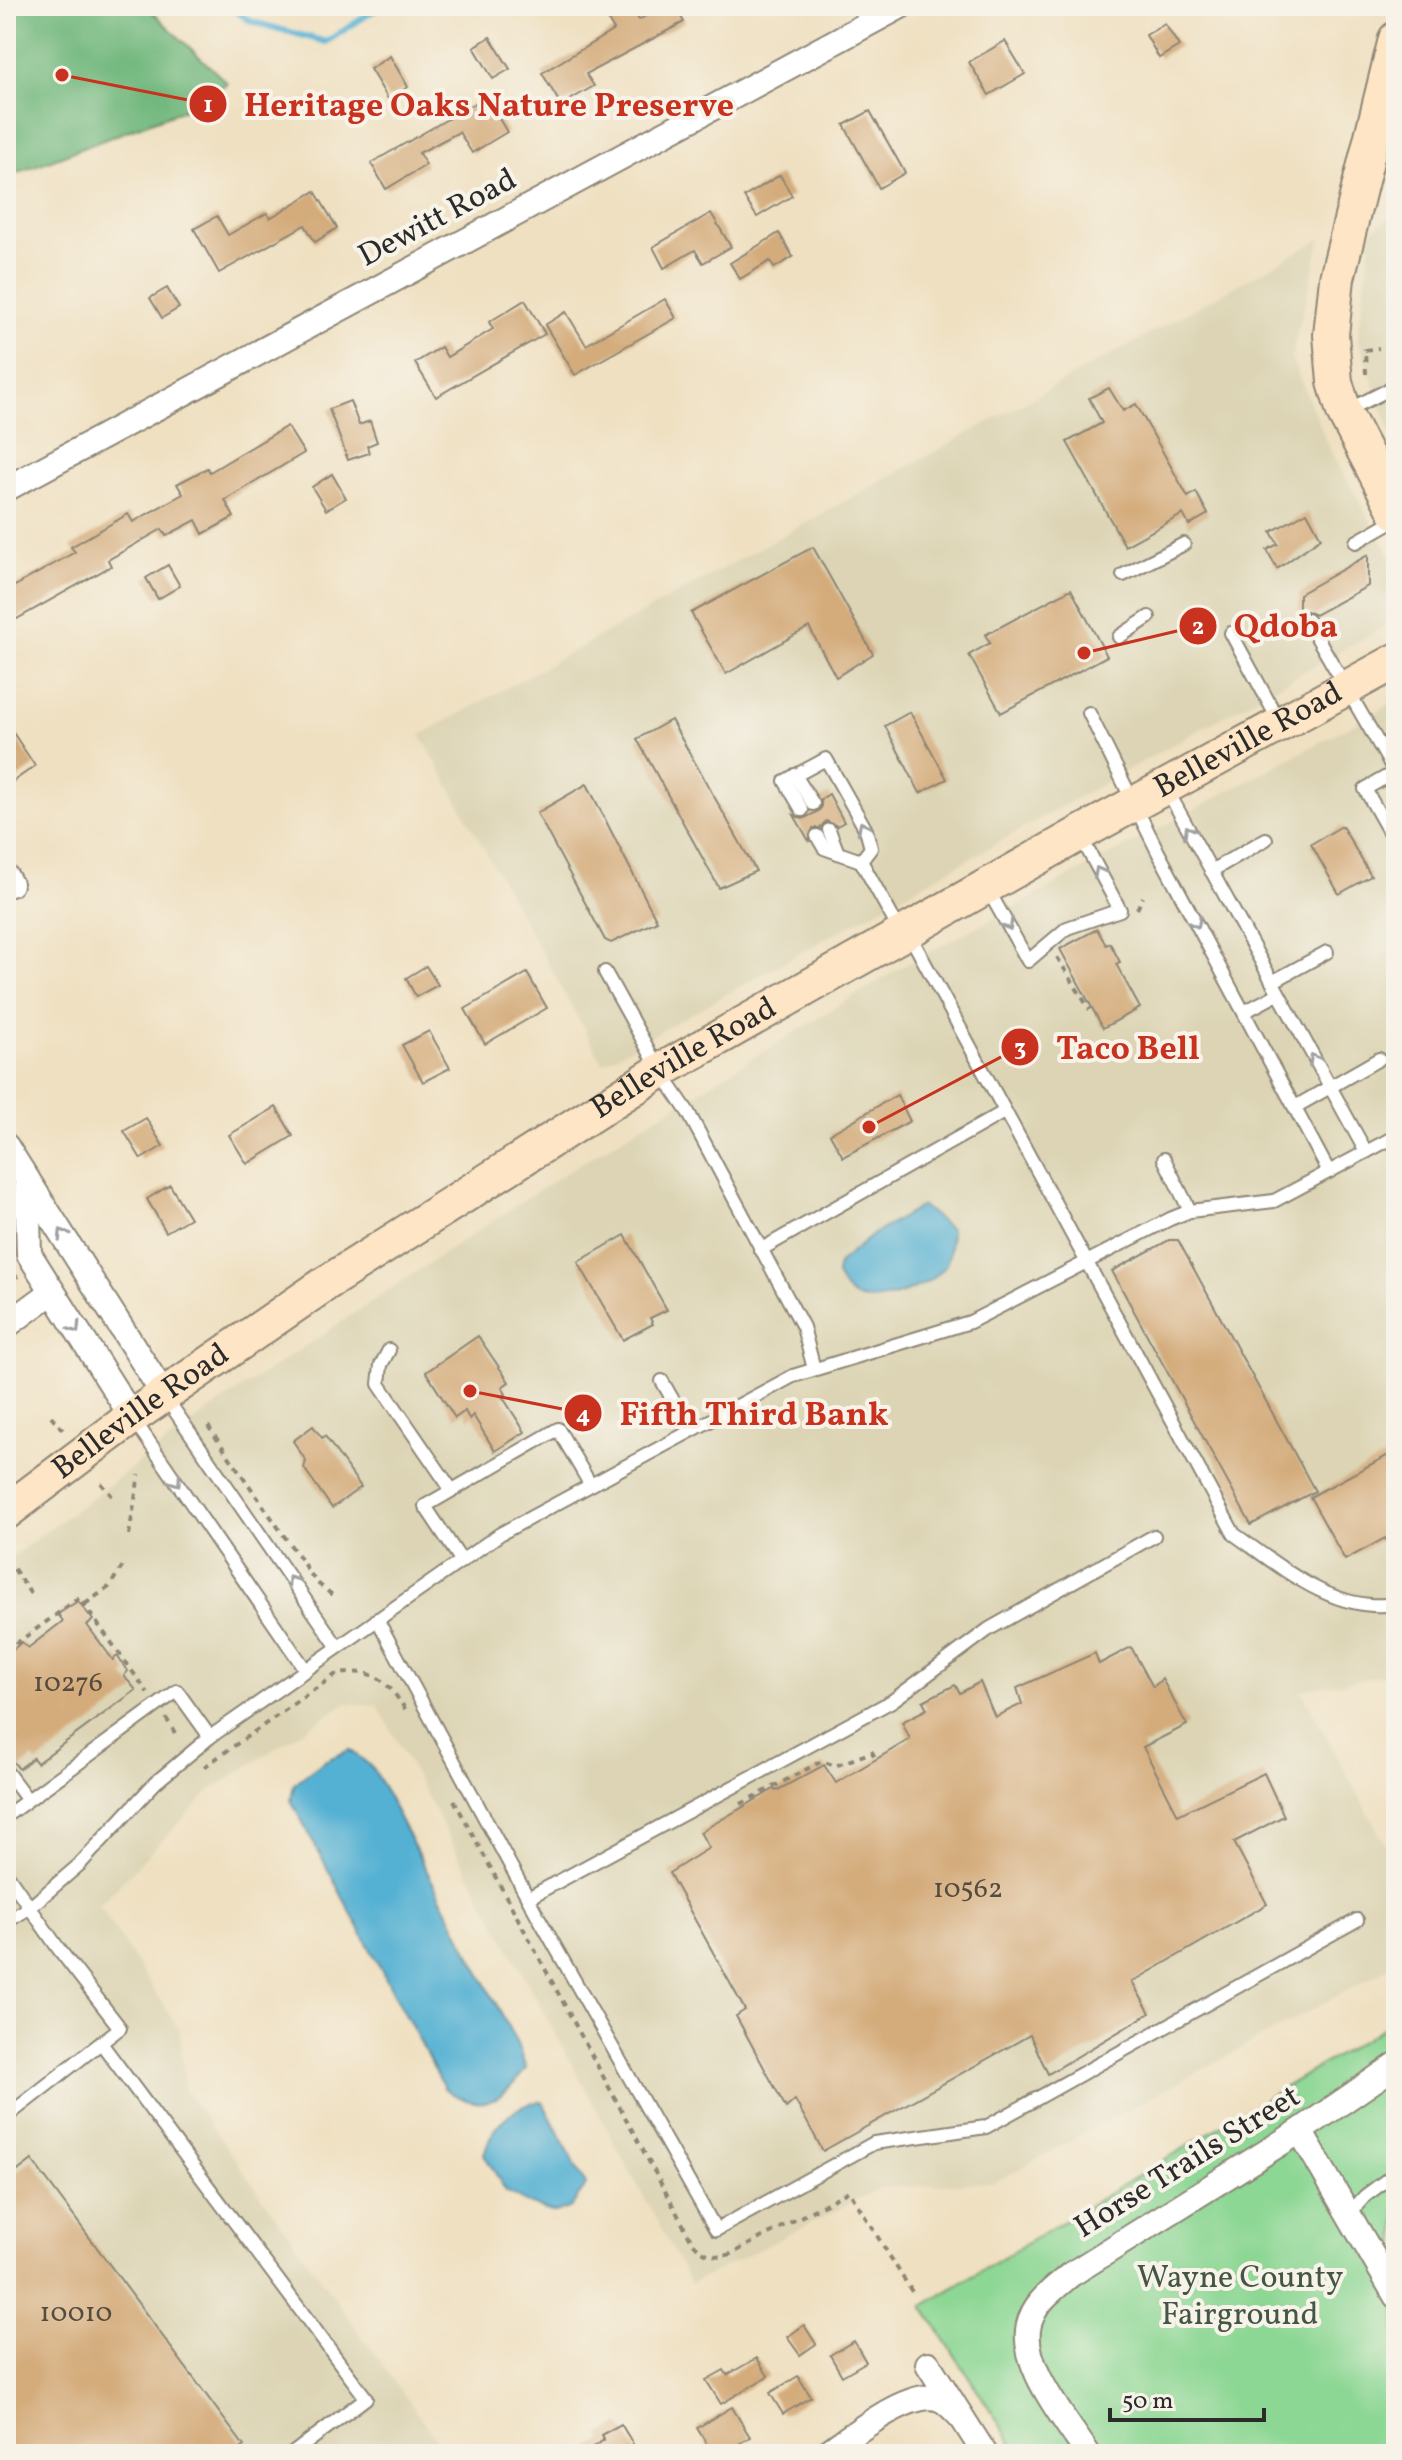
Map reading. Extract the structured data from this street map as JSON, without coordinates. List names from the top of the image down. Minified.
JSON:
{"streets":{"main road":["Belleville Road"],"street":["Dewitt Road","Horse Trails Street"]},"parks":["Wayne County Fairground"],"places":["Heritage Oaks Nature Preserve","Qdoba","Taco Bell","Fifth Third Bank"],"house_numbers":["10276","10562","10010"],"scale_bar":"50 m"}
